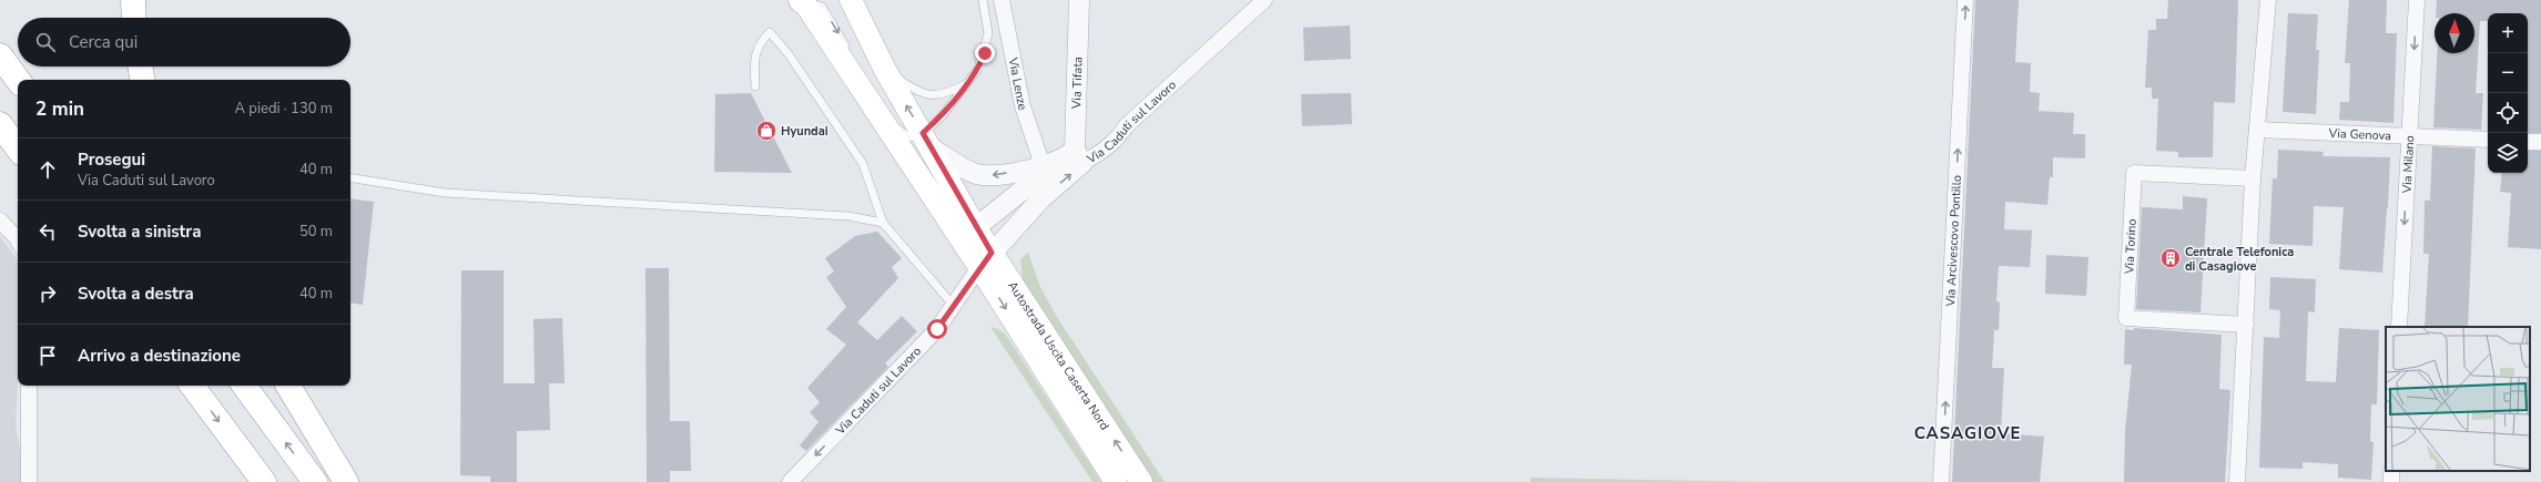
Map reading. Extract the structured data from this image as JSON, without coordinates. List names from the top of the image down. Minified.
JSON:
{"streets":{"main road":["Autostrada Uscita Caserta Nord"],"street":["Via Lenze","Via Tifata","Via Caduti sul Lavoro","Via Genova","Via Milano","Via Arcivescovo Pontillo","Via Torino"]},"crossings":[["Via Tifata","Via Caduti sul Lavoro"],["Via Caduti sul Lavoro","Autostrada Uscita Caserta Nord"],["Via Genova","Via Milano"]],"one_way":["Via Milano","Via Arcivescovo Pontillo"],"districts":["CASAGIOVE"],"places":{"shop":["Hyundai"],"building":["Centrale Telefonica di Casagiove"]},"north":"top","page":{"map_buttons":["+","−"],"search":"Cerca qui","heading":["2 min","A piedi · 130 m"],"list":[["Prosegui","Via Caduti sul Lavoro","40 m"],["Svolta a sinistra","50 m"],["Svolta a destra","40 m"],"Arrivo a destinazione"]}}
